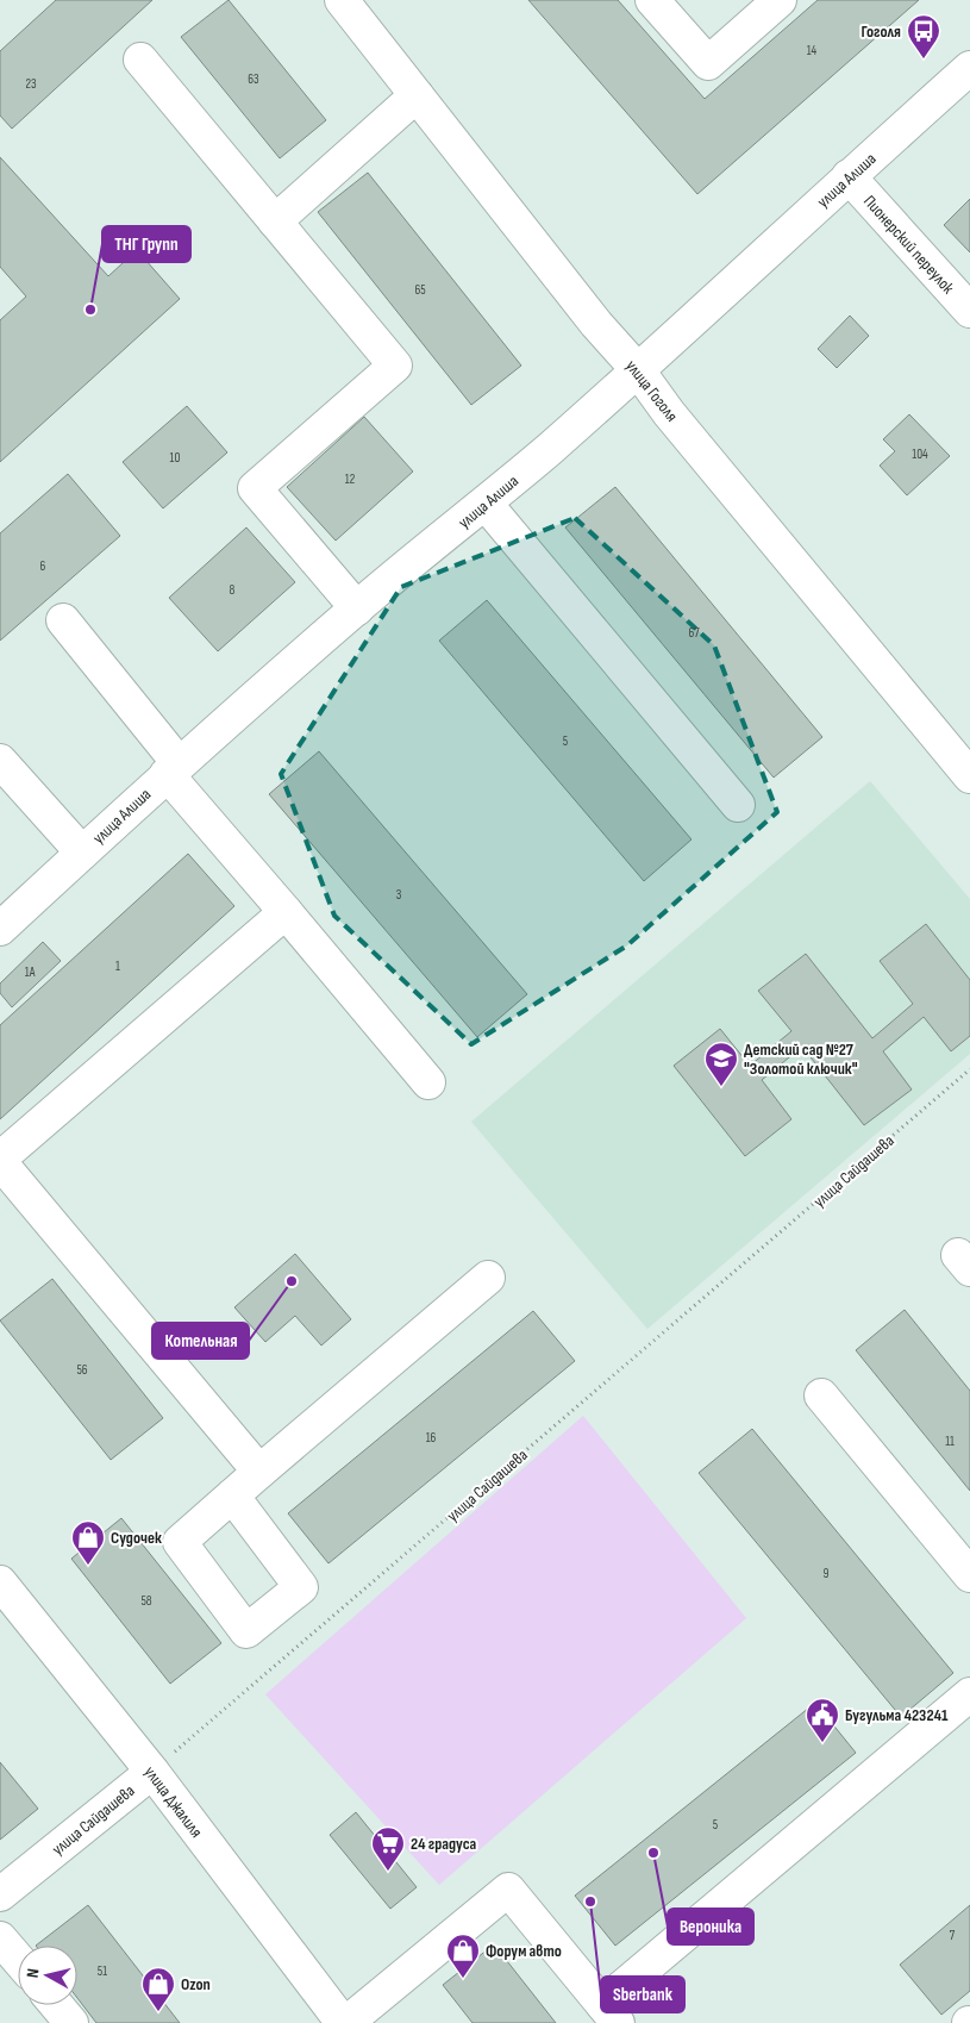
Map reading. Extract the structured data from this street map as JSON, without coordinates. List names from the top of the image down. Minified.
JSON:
{"streets":{"street":["улица Алиша","Пионерский переулок","улица Гоголя","улица Сайдашева","улица Джалиля"]},"crossings":[["улица Алиша","Пионерский переулок"],["улица Алиша","улица Гоголя"],["улица Сайдашева","улица Джалиля"]],"places":{"bus stop":["Гоголя"],"other":["ТНГ Групп","Котельная","Вероника","Sberbank"],"school or university":["Детский сад №27 \"Золотой ключик\""],"shop":["Судочек","Форум авто","Ozon"],"public building":["Бугульма 423241"],"supermarket":["24 градуса"]},"house_numbers":["14","63","23","65","104","10","12","6","8","67","5","3","1","1А","56","16","11","9","58","5","7","51"],"north":"left"}
